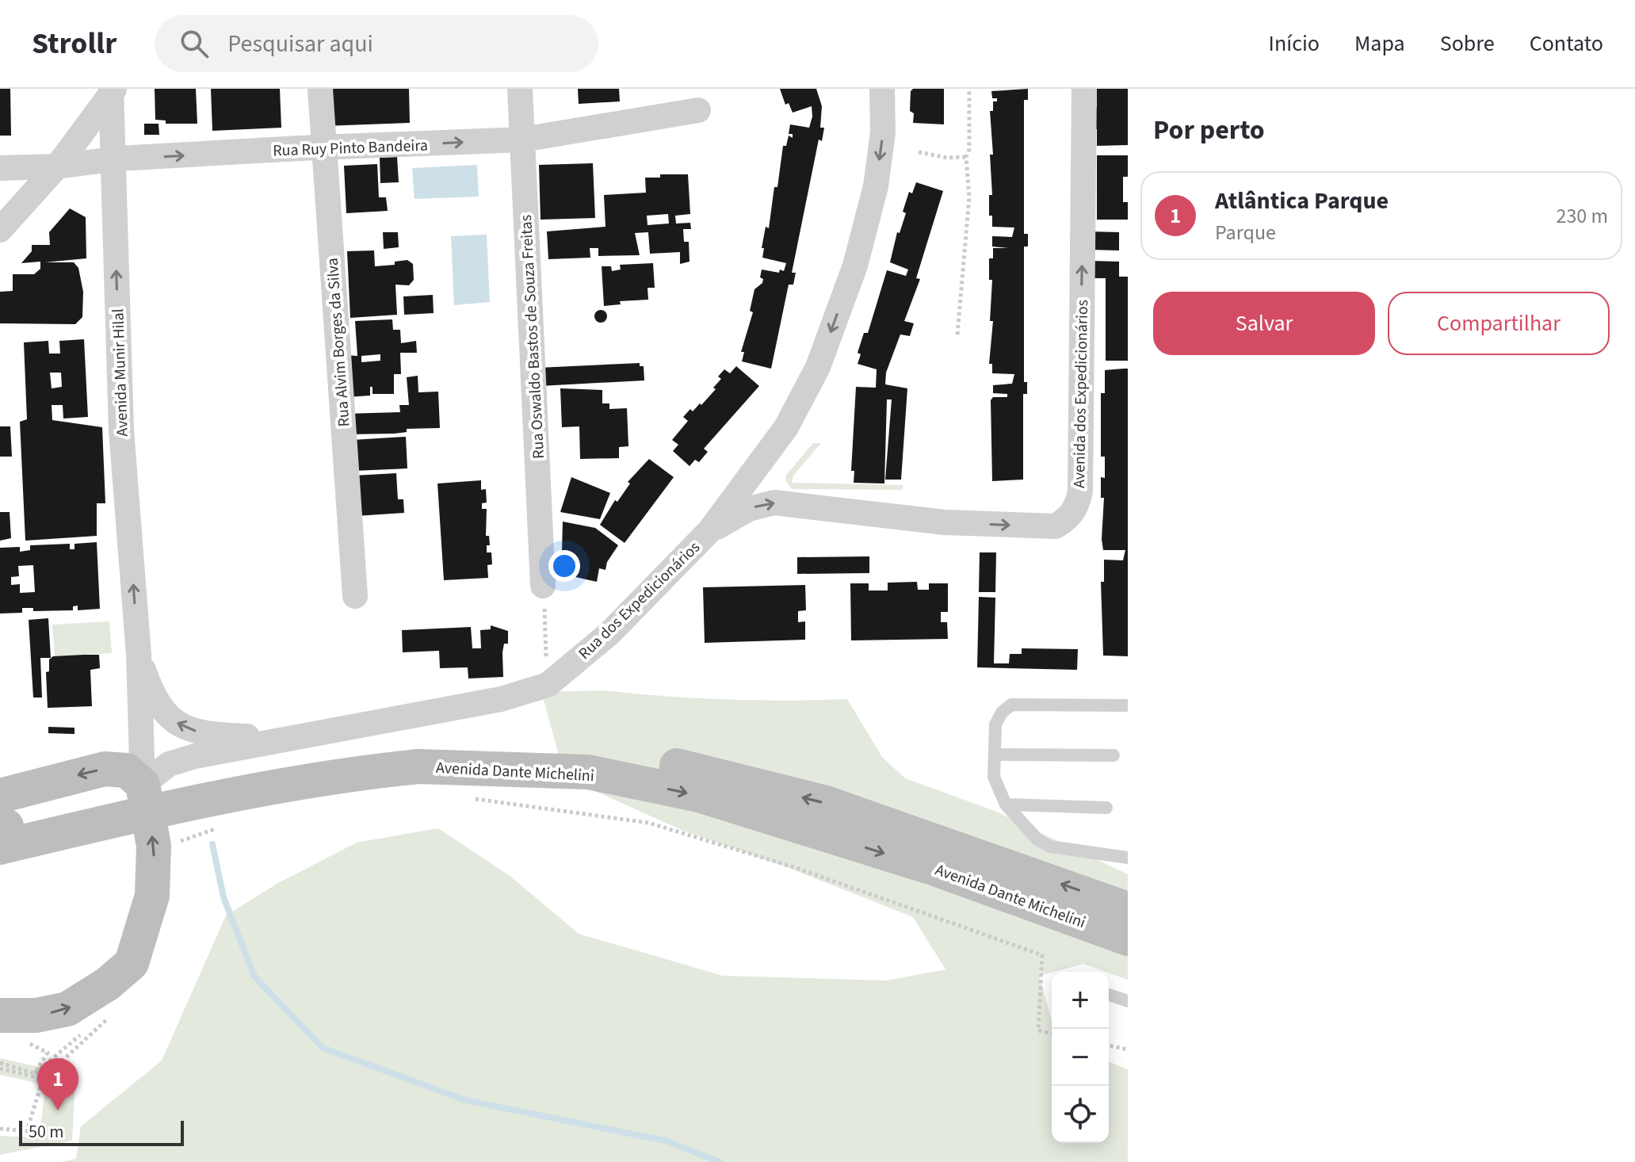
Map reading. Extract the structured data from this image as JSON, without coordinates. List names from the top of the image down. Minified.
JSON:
{"streets":{"main road":["Avenida Dante Michelini"],"street":["Rua Ruy Pinto Bandeira","Rua Oswaldo Bastos de Souza Freitas","Rua Alvim Borges da Silva","Avenida Munir Hilal","Avenida dos Expedicionários","Rua dos Expedicionários"]},"crossings":[["Rua Ruy Pinto Bandeira","Rua Oswaldo Bastos de Souza Freitas"],["Rua Ruy Pinto Bandeira","Rua Alvim Borges da Silva"],["Rua Ruy Pinto Bandeira","Avenida Munir Hilal"],["Avenida Munir Hilal","Rua dos Expedicionários"],["Avenida dos Expedicionários","Rua dos Expedicionários"]],"one_way":["Rua Ruy Pinto Bandeira","Avenida Munir Hilal","Rua dos Expedicionários"],"scale_bar":"50 m","page":{"header":"Strollr","search":"Pesquisar aqui","nav":["Início","Mapa","Sobre","Contato"],"heading":"Por perto","list":[{"mark":"1","name":"Atlântica Parque","note":"Parque","value":"230 m"}],"buttons":["Salvar","Compartilhar"],"map_buttons":["+","−"],"pins":"1","scale":"50 m"}}
